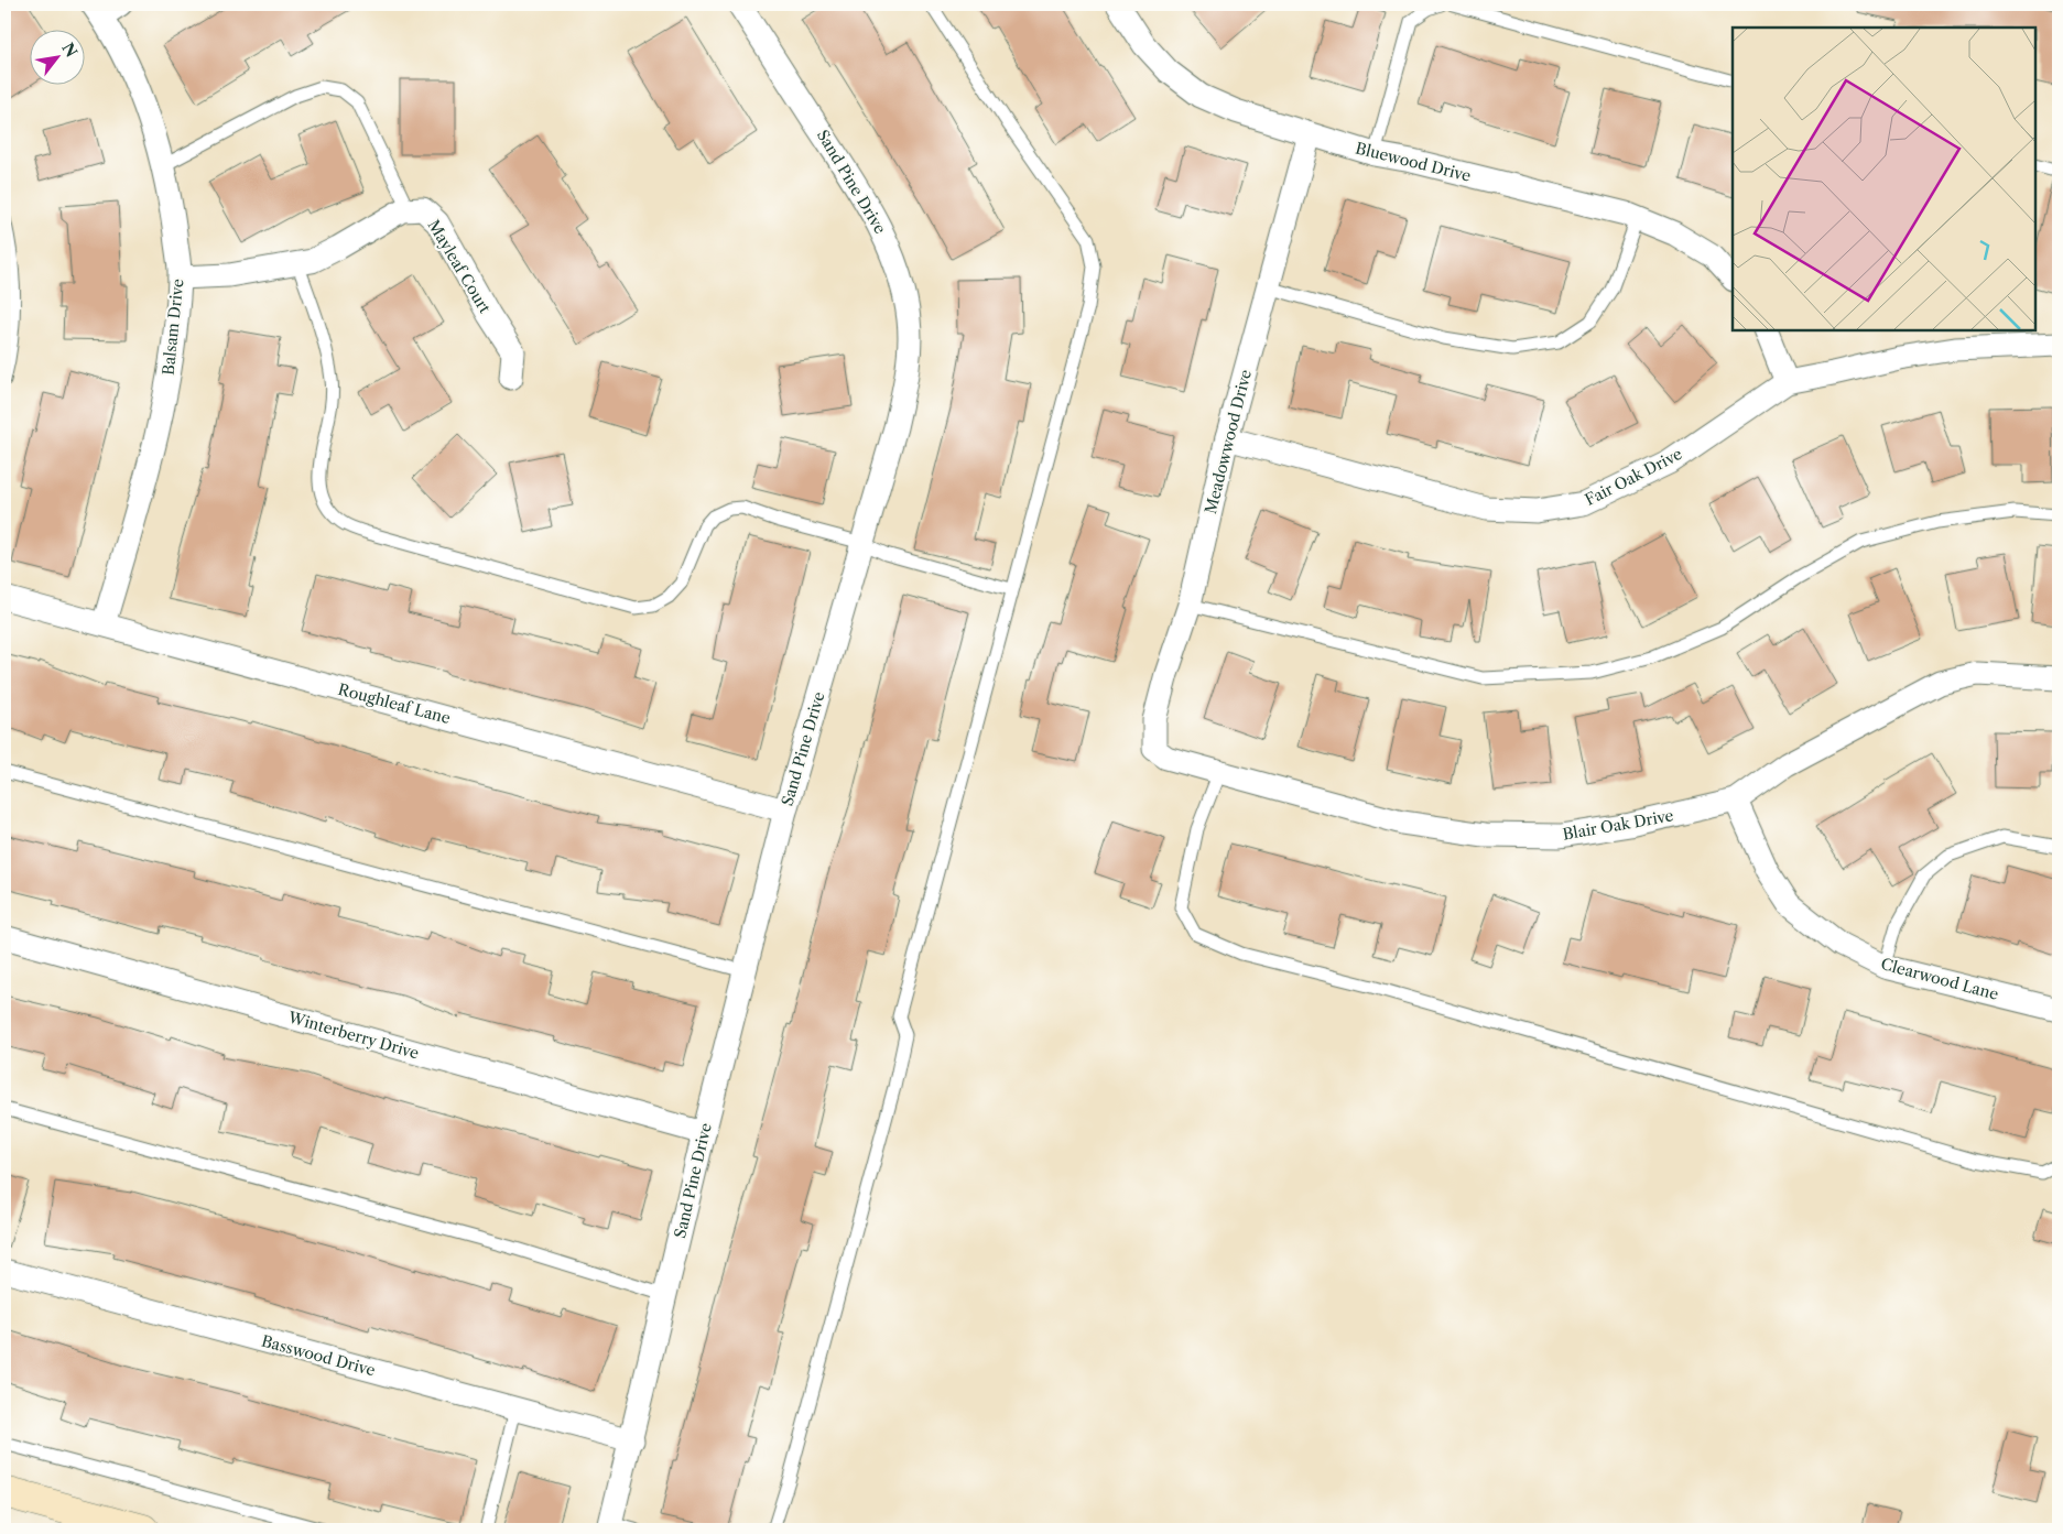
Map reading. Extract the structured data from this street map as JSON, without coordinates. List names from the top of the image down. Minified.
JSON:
{"streets":{"street":["Bluewood Drive","Sand Pine Drive","Mayleaf Court","Balsam Drive","Meadowwood Drive","Fair Oak Drive","Roughleaf Lane","Blair Oak Drive","Clearwood Lane","Winterberry Drive","Basswood Drive"]},"crossings":[["Bluewood Drive","Meadowwood Drive"],["Sand Pine Drive","Roughleaf Lane"],["Sand Pine Drive","Winterberry Drive"],["Sand Pine Drive","Basswood Drive"],["Mayleaf Court","Balsam Drive"],["Balsam Drive","Roughleaf Lane"],["Meadowwood Drive","Fair Oak Drive"],["Meadowwood Drive","Blair Oak Drive"],["Blair Oak Drive","Clearwood Lane"]],"north":"top right"}
